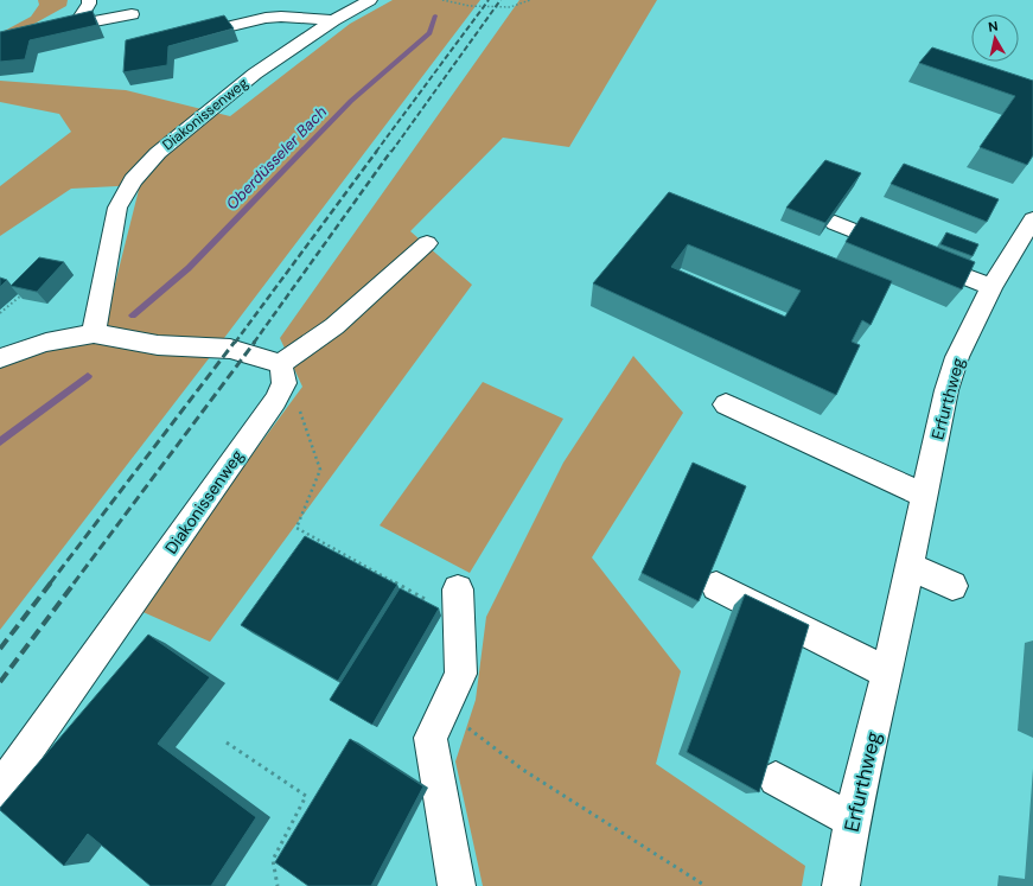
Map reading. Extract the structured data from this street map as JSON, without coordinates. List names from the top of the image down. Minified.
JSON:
{"streets":{"street":["Diakonissenweg","Erfurthweg"]},"water":["Oberdüsseler Bach"],"north":"top"}
